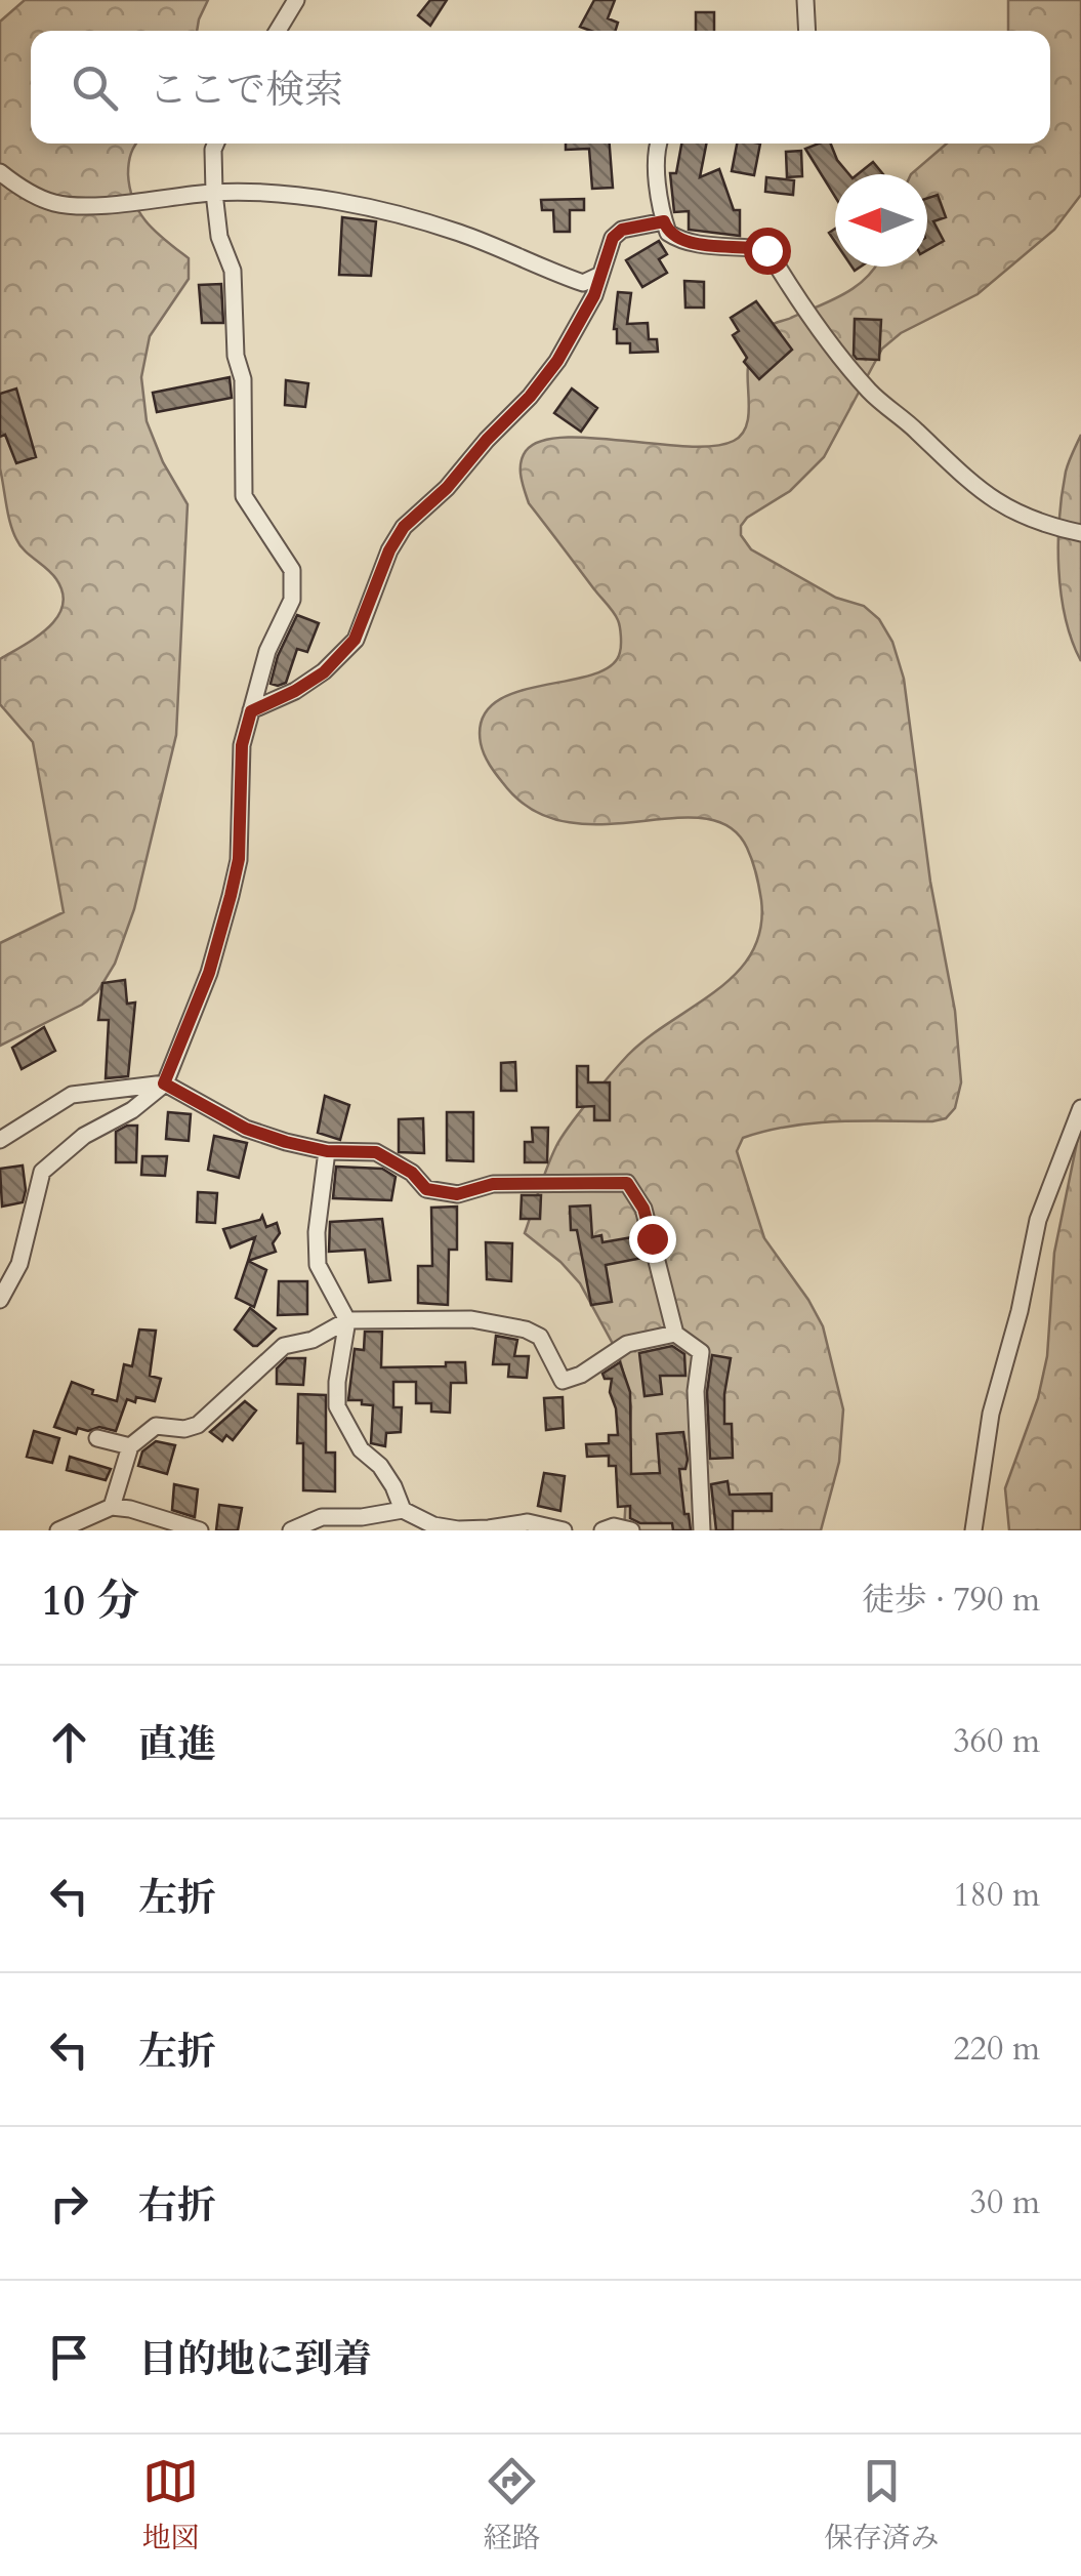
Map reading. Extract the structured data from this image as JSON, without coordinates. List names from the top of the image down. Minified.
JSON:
{"north":"left","page":{"search":"ここで検索","heading":["10 分","徒歩 · 790 m"],"list":[["直進","360 m"],["左折","180 m"],["左折","220 m"],["右折","30 m"],"目的地に到着"],"nav":["地図","経路","保存済み"]}}
